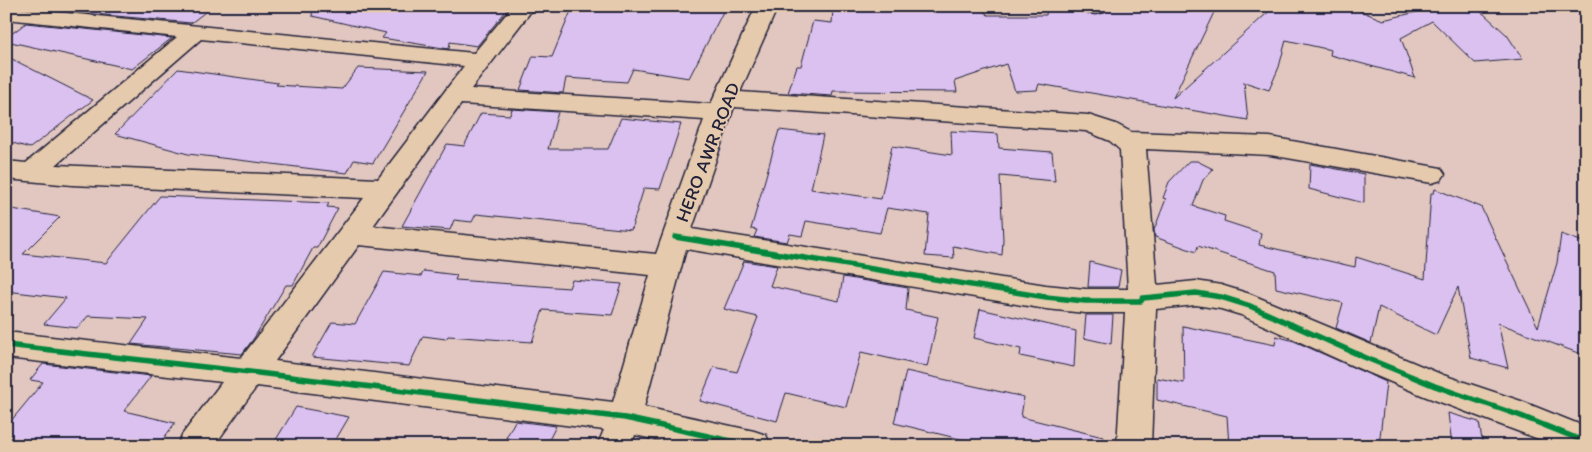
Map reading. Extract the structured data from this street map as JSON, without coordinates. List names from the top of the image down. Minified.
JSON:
{"streets":{"street":["HERO AWR ROAD"]}}
